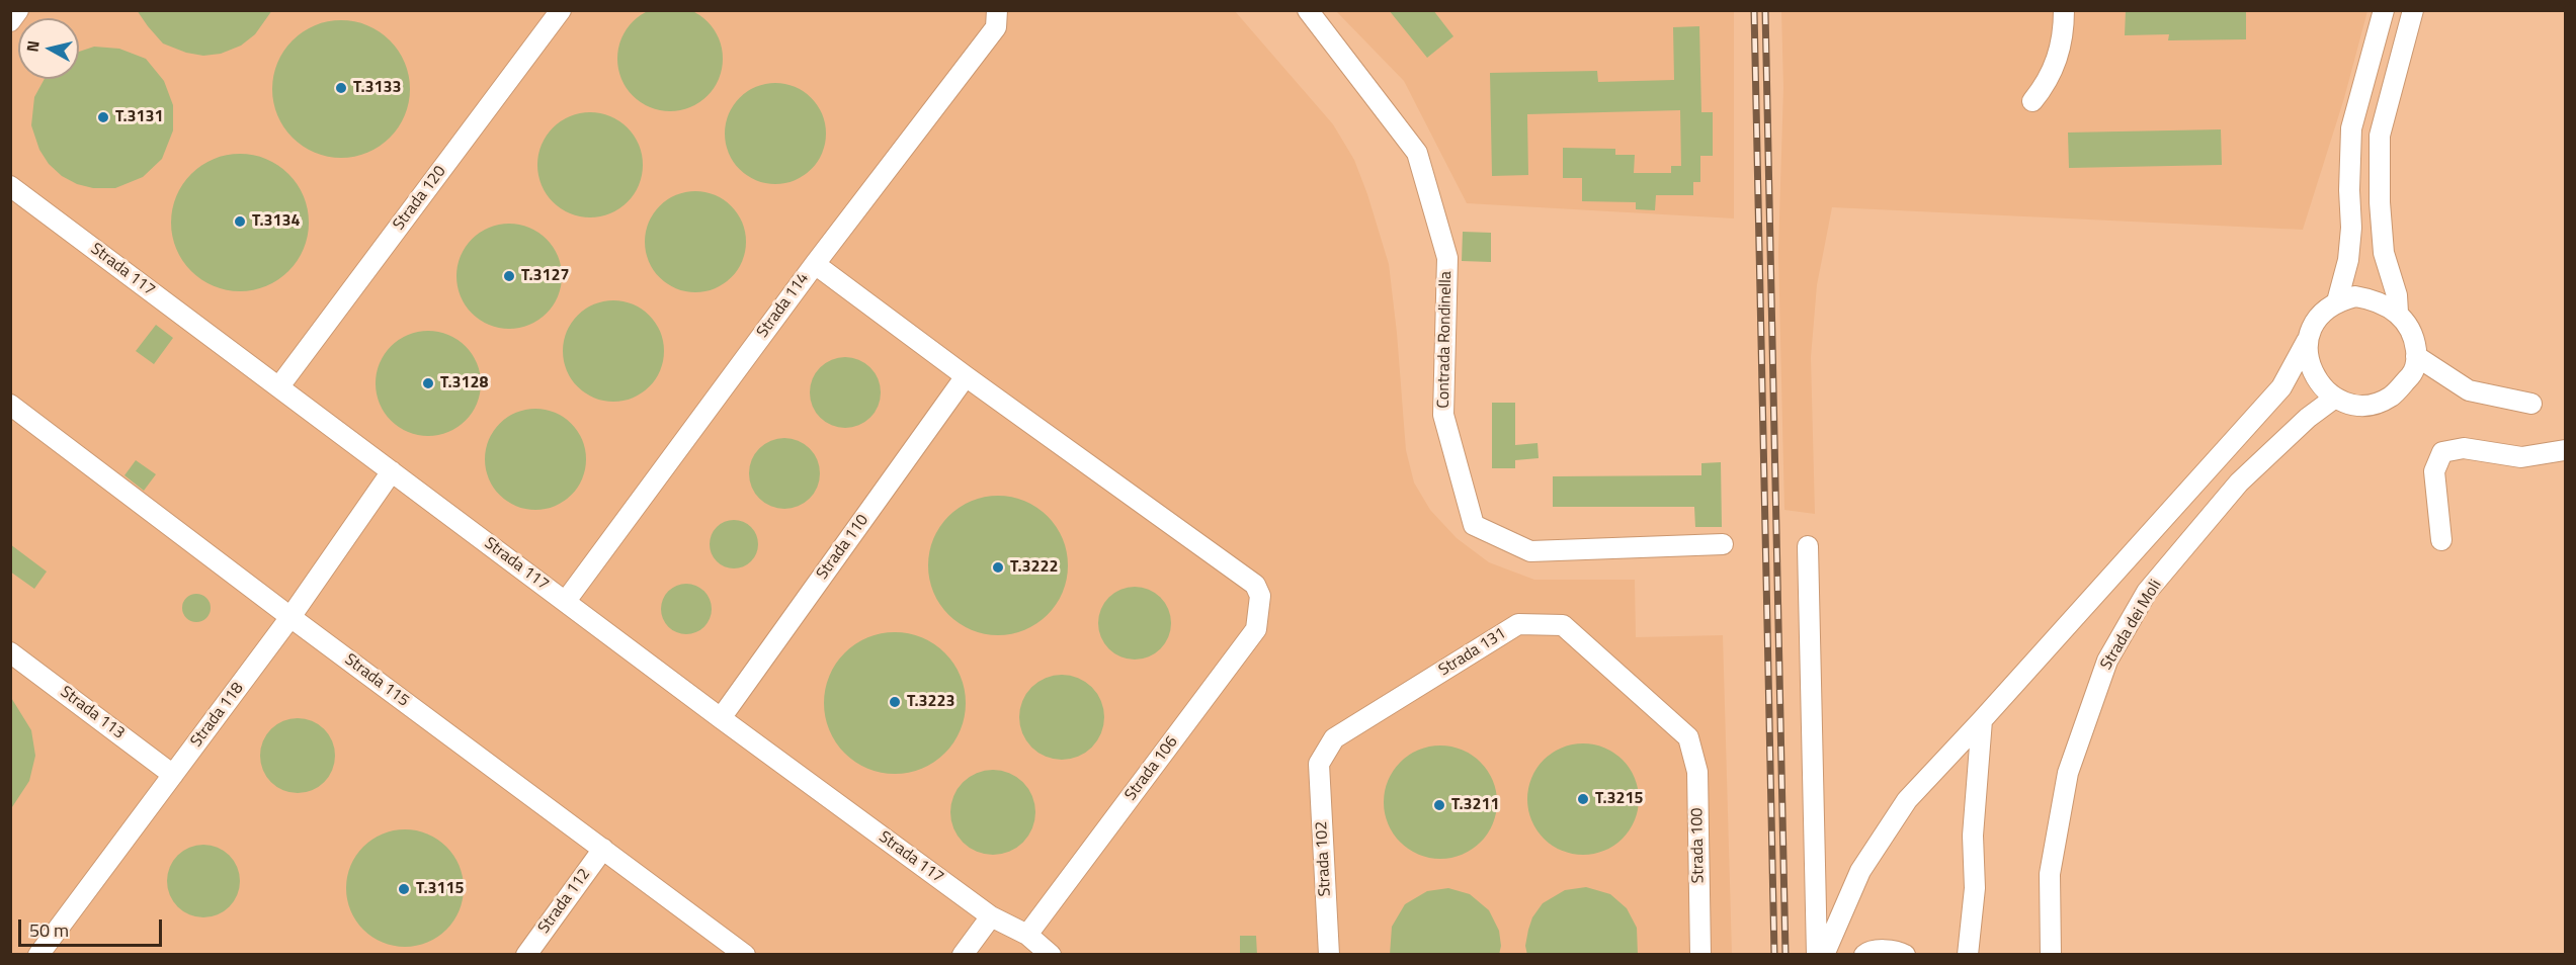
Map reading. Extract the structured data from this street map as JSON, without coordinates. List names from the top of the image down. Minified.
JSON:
{"streets":{"street":["Strada 120","Strada 117","Strada 114","Contrada Rondinella","Strada 110","Strada dei Moli","Strada 131","Strada 115","Strada 113","Strada 118","Strada 106","Strada 100","Strada 102","Strada 112"]},"crossings":[["Strada 120","Strada 117"],["Strada 117","Strada 114"],["Strada 117","Strada 110"],["Strada 117","Strada 118"],["Strada 117","Strada 106"],["Strada 110","Strada 106"],["Strada 131","Strada 100"],["Strada 131","Strada 102"],["Strada 115","Strada 118"],["Strada 115","Strada 112"],["Strada 113","Strada 118"]],"places":["T.3133","T.3131","T.3134","T.3127","T.3128","T.3222","T.3223","T.3215","T.3211","T.3115"],"scale_bar":"50 m","north":"left"}
